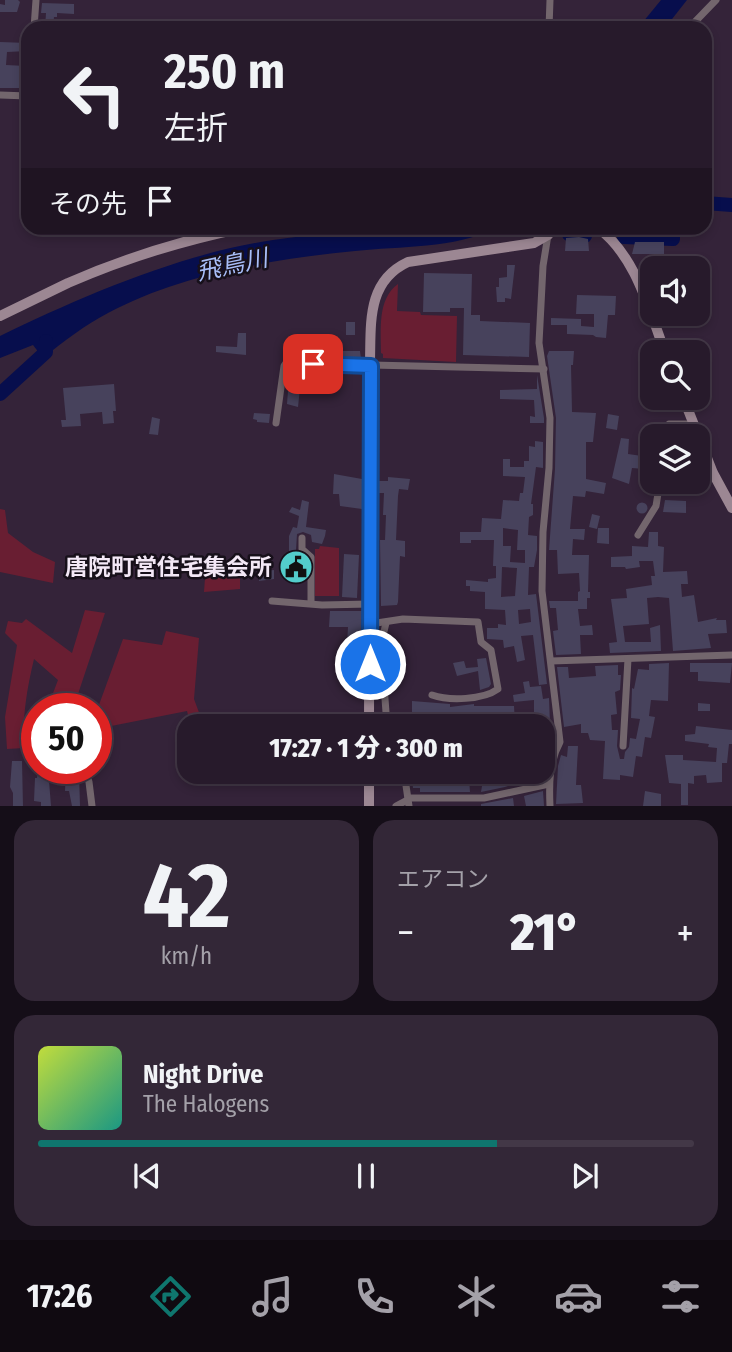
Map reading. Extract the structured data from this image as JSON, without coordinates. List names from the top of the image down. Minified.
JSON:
{"water":["飛鳥川"],"places":{"public building":["唐院町営住宅集会所"]},"page":{"turn":["250 m","左折"],"then":"その先","limit":"50","trip":"17:27 · 1 分 · 300 m","tile":[["42","km/h"],"エアコン"],"heat":["−","21°","+"],"song":["Night Drive","The Halogens"],"tabs":"17:26"}}
